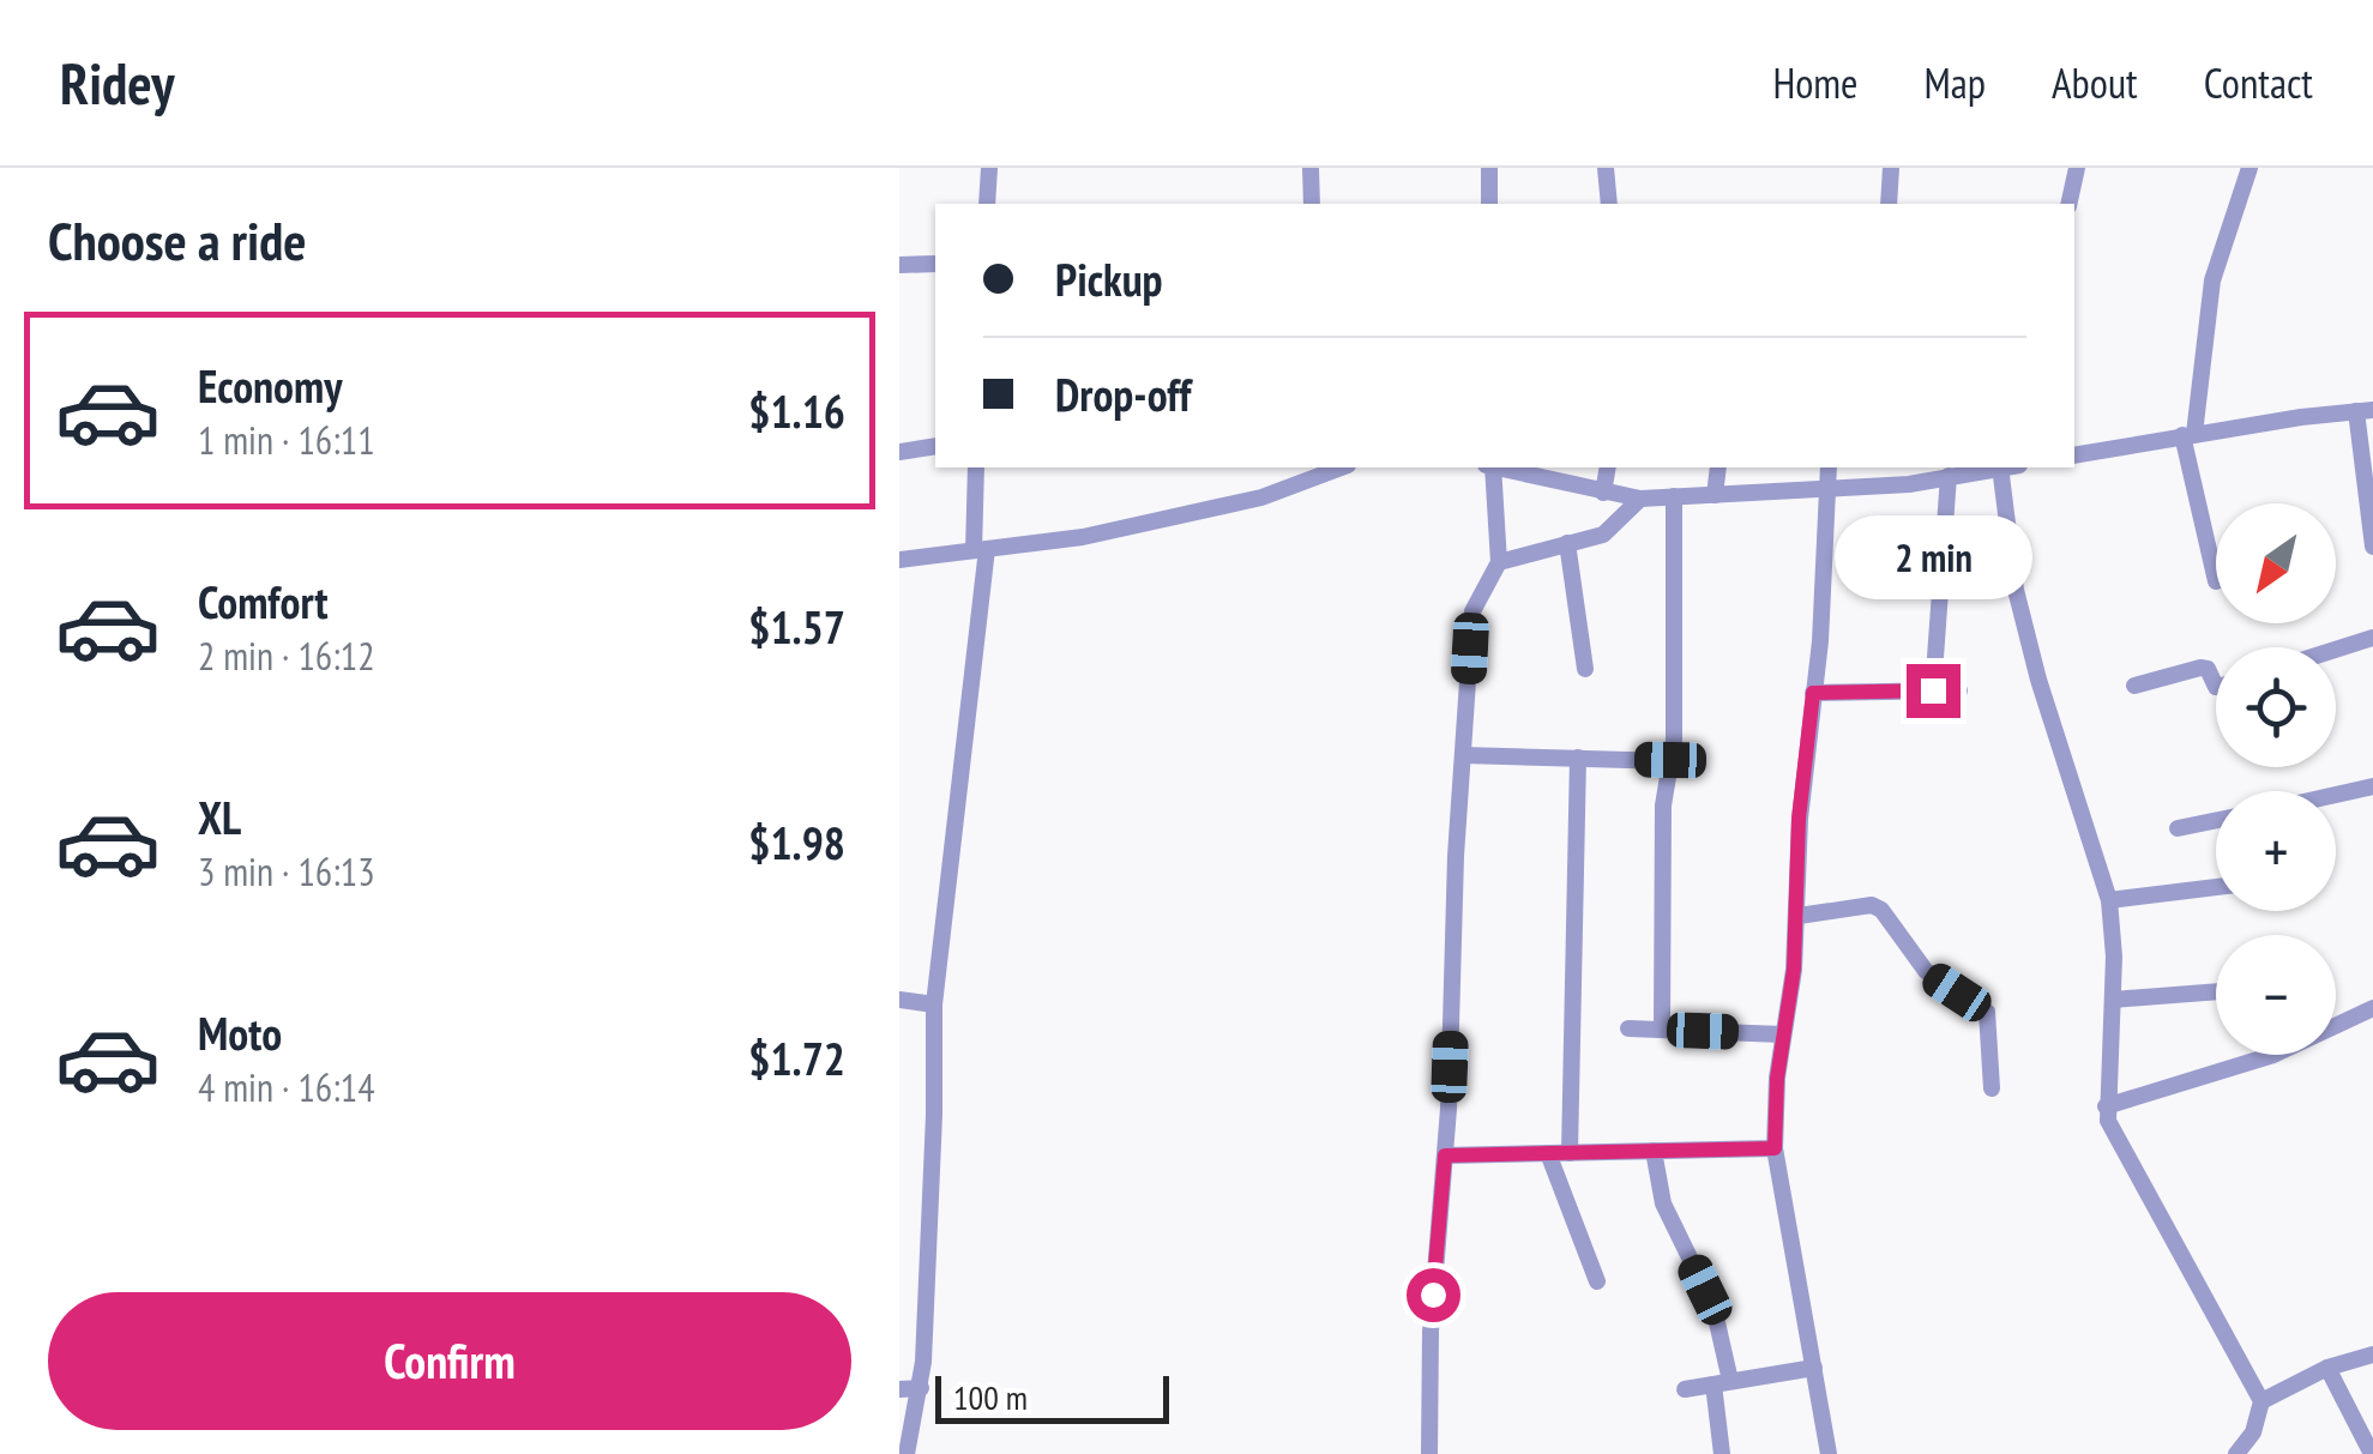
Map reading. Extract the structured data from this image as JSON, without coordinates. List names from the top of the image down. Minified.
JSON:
{"scale_bar":"100 m","north":"bottom left","page":{"header":"Ridey","nav":["Home","Map","About","Contact"],"heading":"Choose a ride","banner":["Pickup","Drop-off"],"list":[{"name":"Economy","note":"1 min · 16:11","value":"$1.16"},{"name":"Comfort","note":"2 min · 16:12","value":"$1.57"},{"name":"XL","note":"3 min · 16:13","value":"$1.98"},{"name":"Moto","note":"4 min · 16:14","value":"$1.72"}],"map_buttons":["+","−"],"bubble":"2 min","buttons":"Confirm","scale":"100 m"}}
